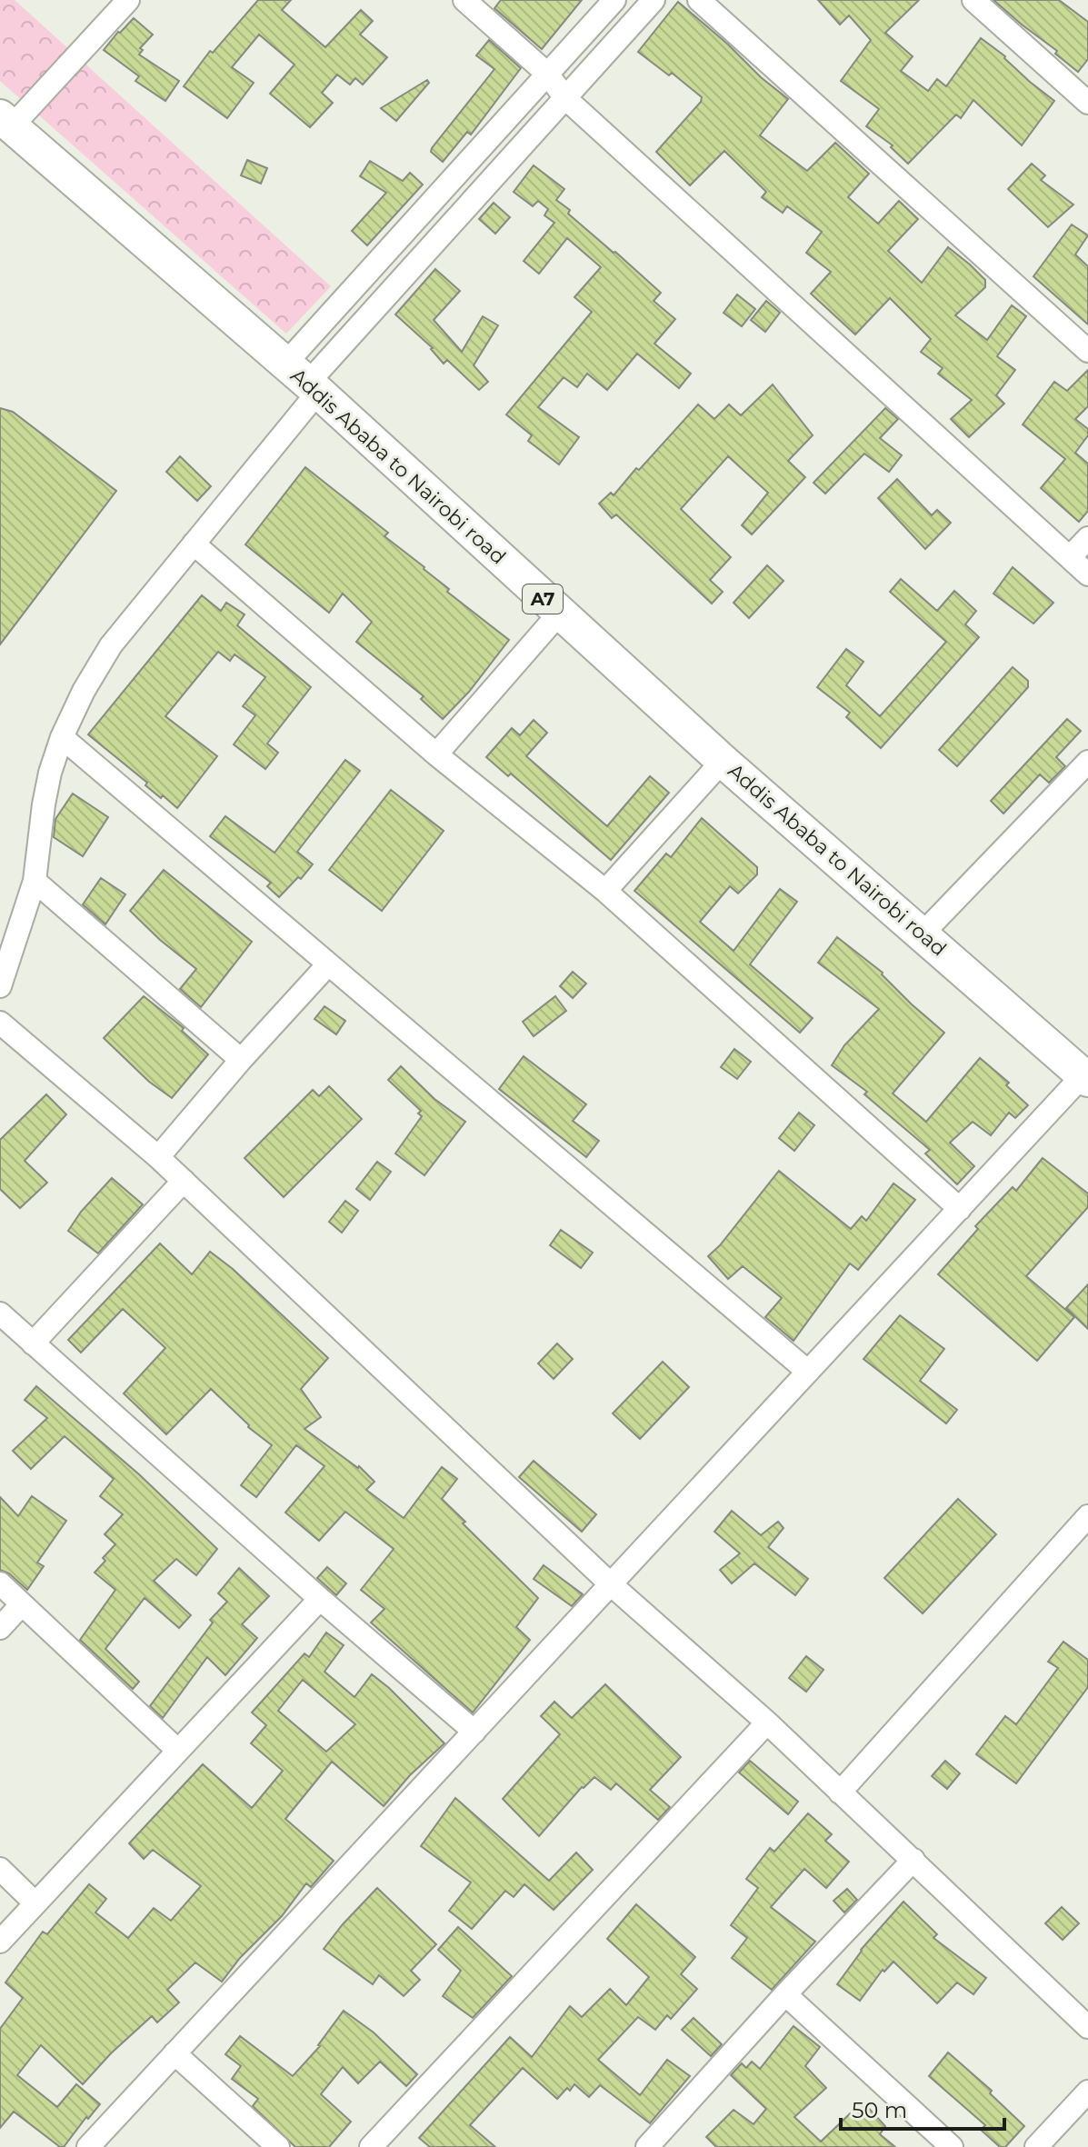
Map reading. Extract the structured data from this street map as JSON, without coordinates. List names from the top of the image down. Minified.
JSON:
{"streets":{"highway":["Addis Ababa to Nairobi road","A7"]},"scale_bar":"50 m"}
